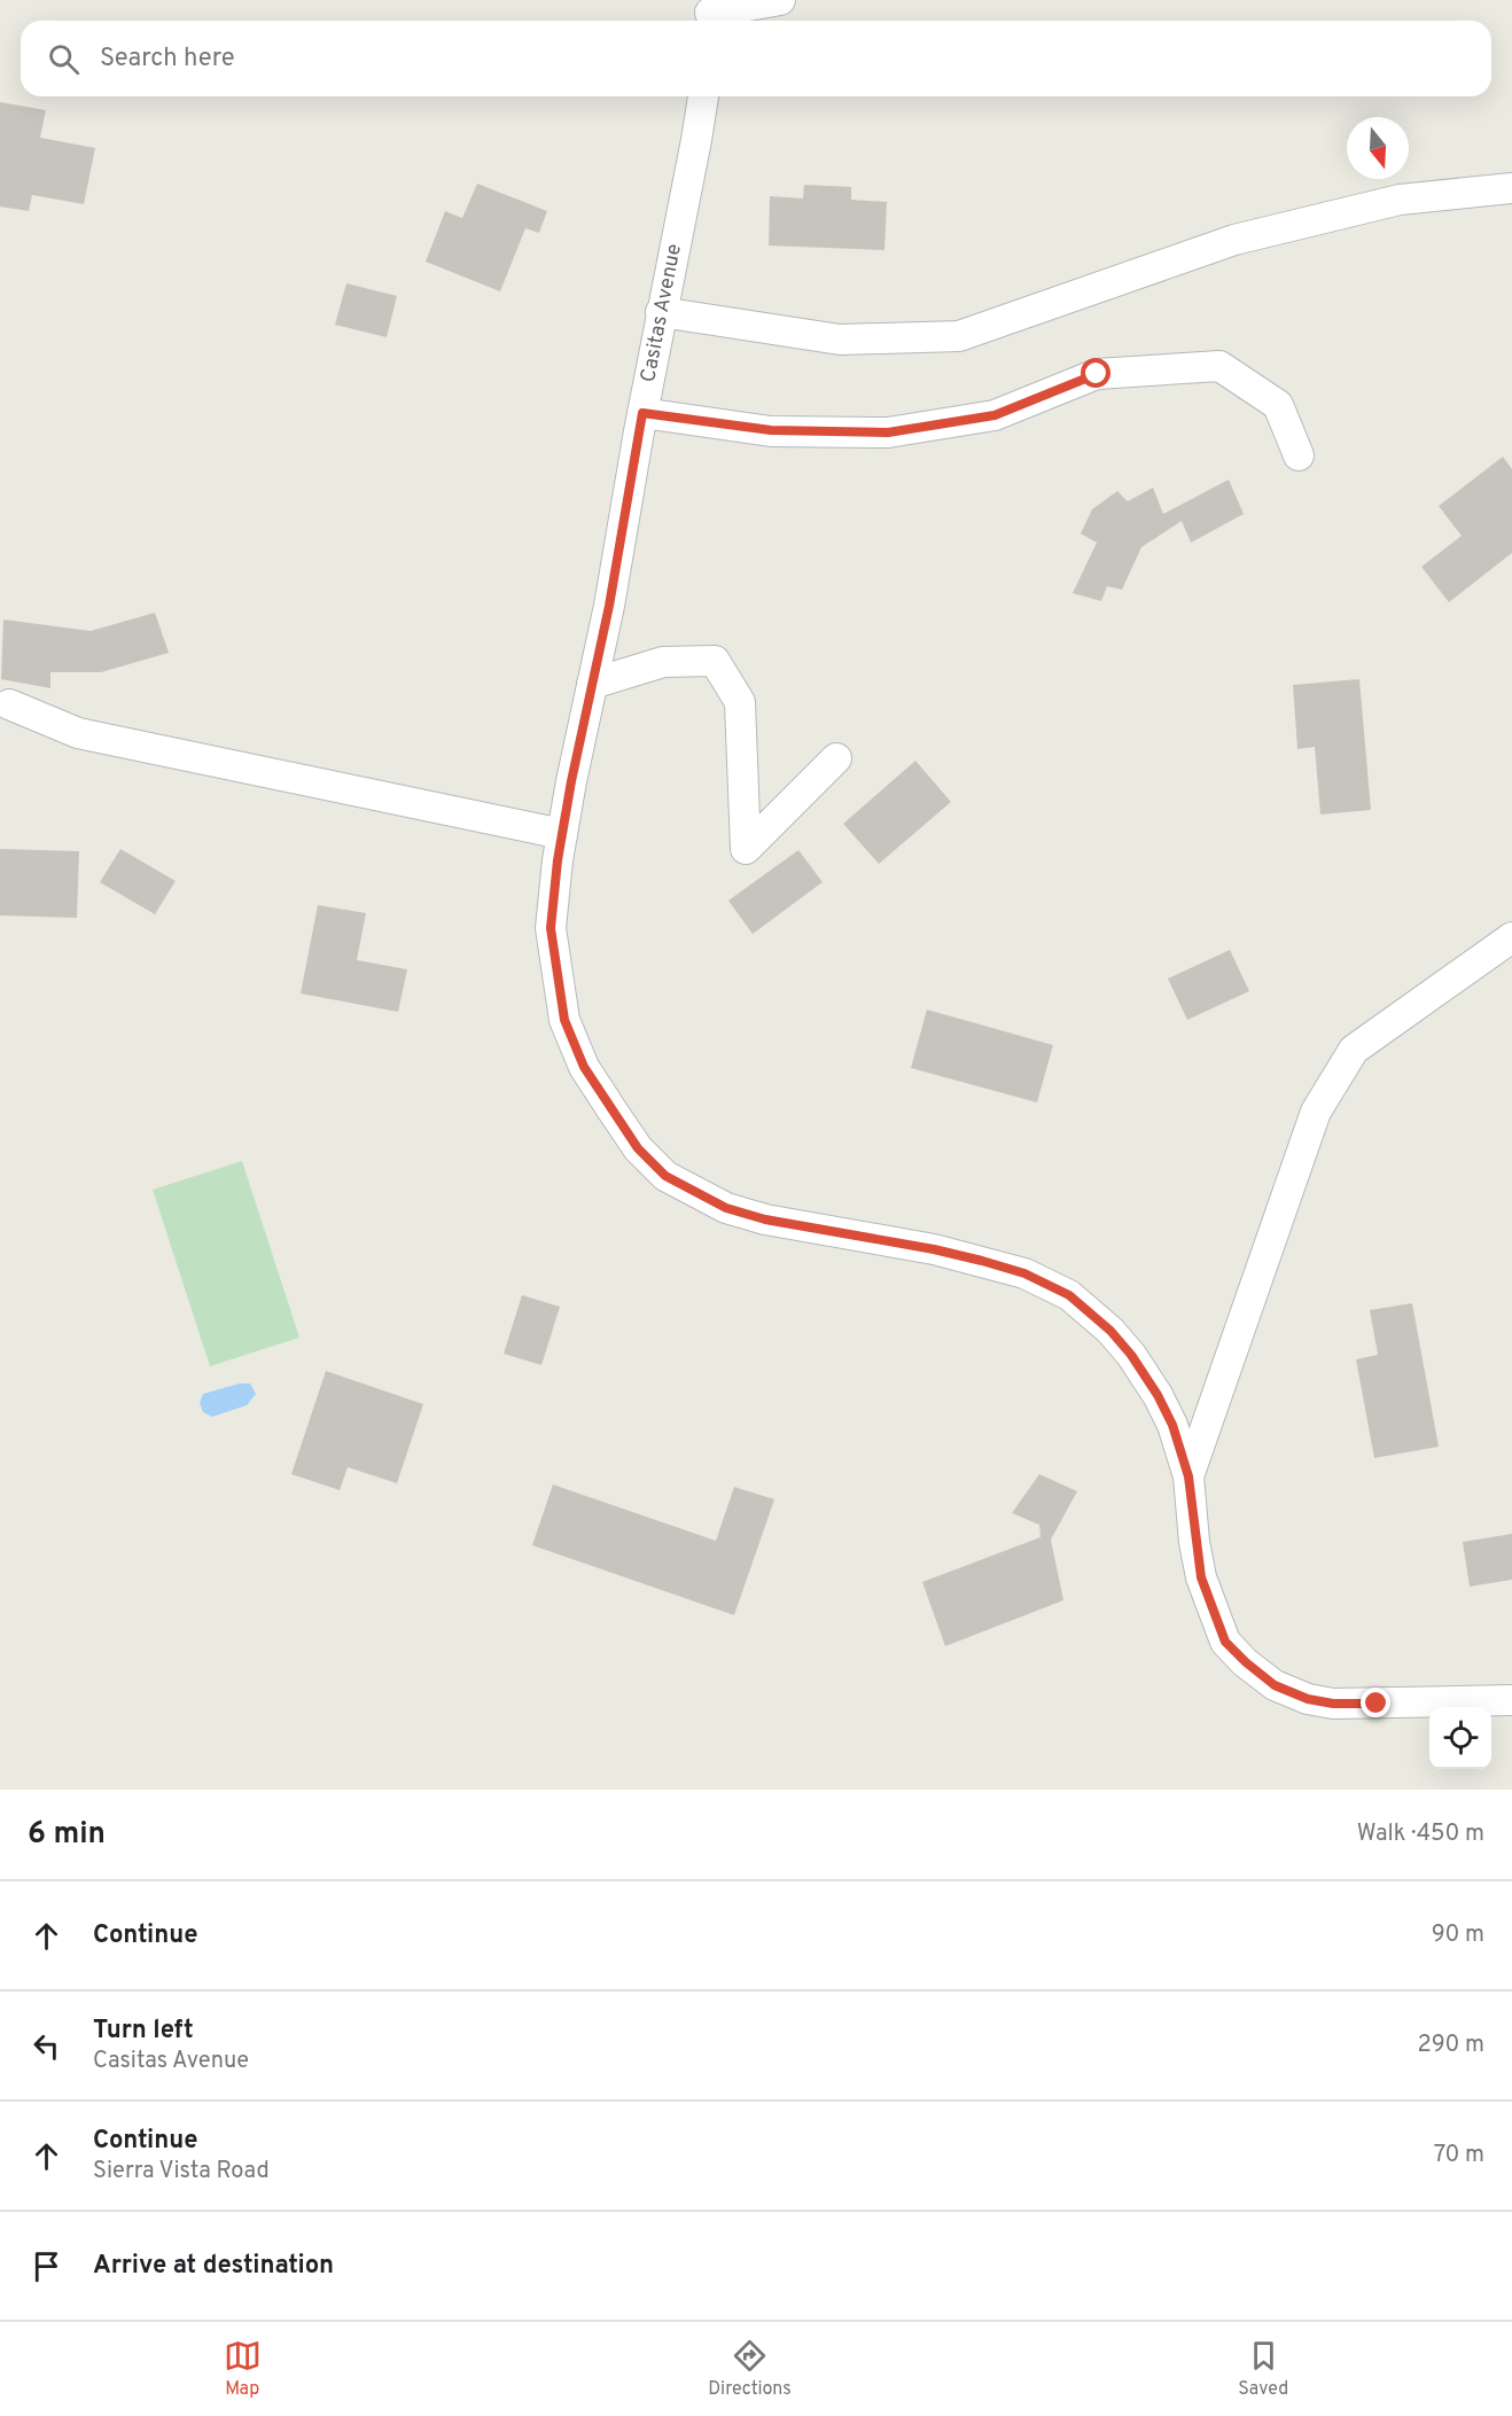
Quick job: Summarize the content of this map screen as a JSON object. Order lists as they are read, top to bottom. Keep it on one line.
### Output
{"streets":{"street":["Casitas Avenue"]},"north":"bottom","page":{"search":"Search here","heading":["6 min","Walk · 450 m"],"list":[["Continue","90 m"],["Turn left","Casitas Avenue","290 m"],["Continue","Sierra Vista Road","70 m"],"Arrive at destination"],"nav":["Map","Directions","Saved"]}}
